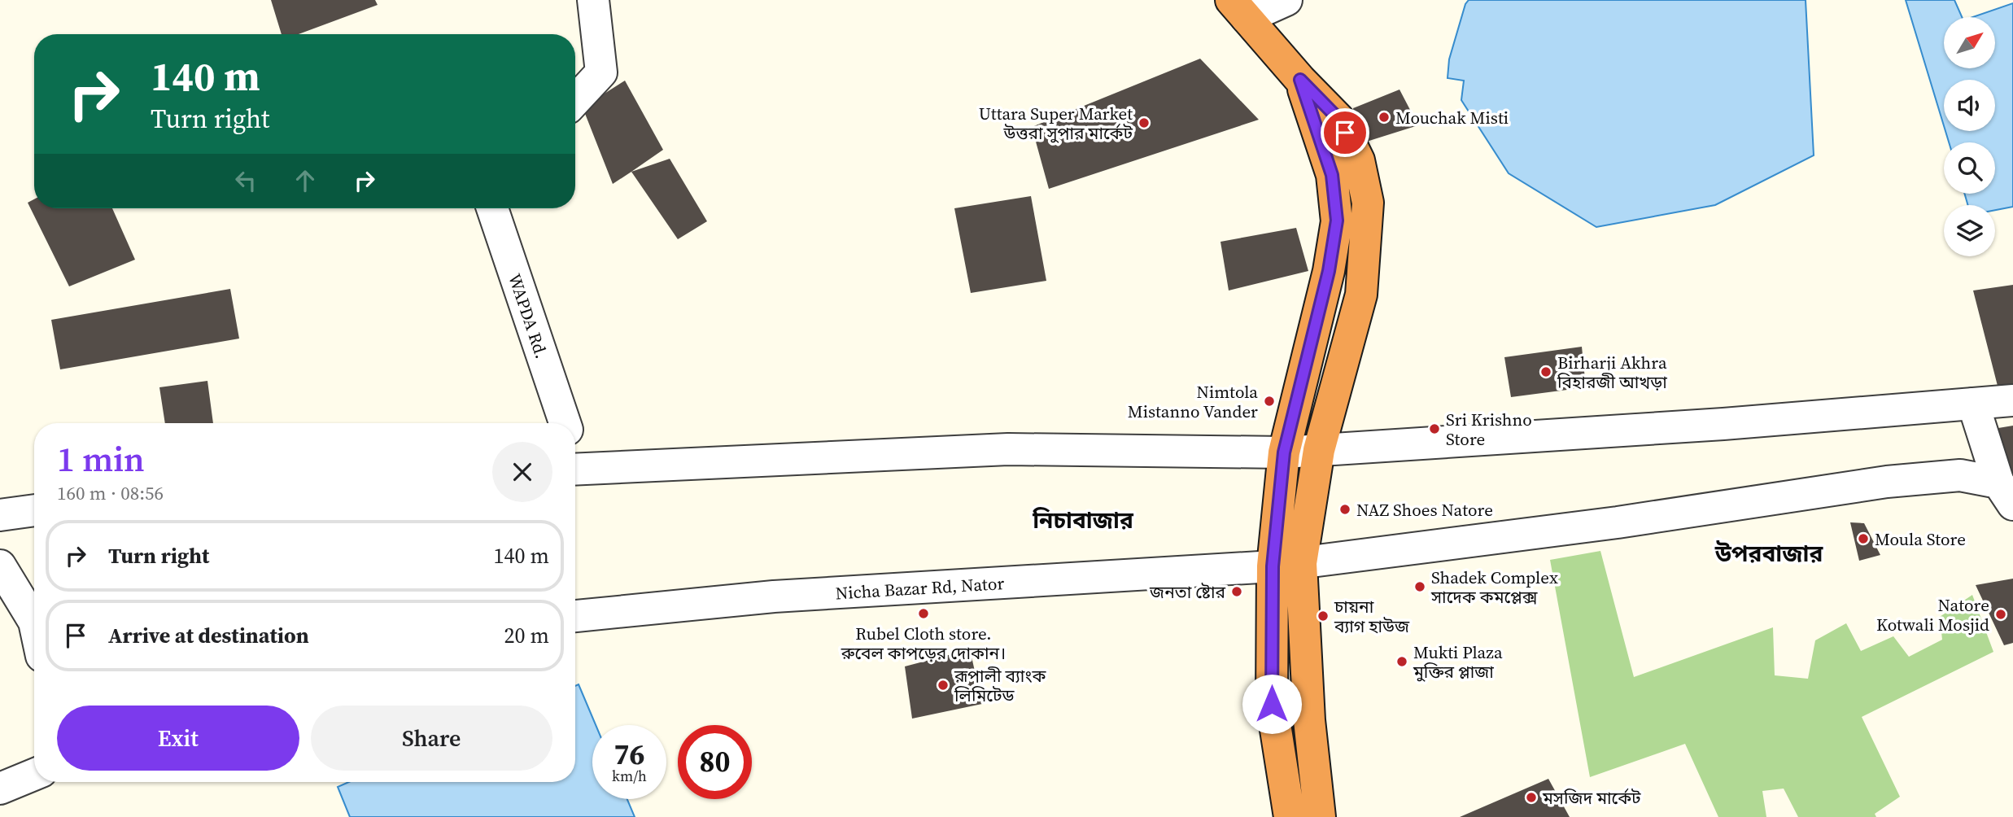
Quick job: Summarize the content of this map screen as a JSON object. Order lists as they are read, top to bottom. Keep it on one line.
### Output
{"streets":{"street":["WAPDA Rd.","Nicha Bazar Rd, Nator"]},"districts":["নিচাবাজার","উপরবাজার"],"places":["Mouchak Misti","Uttara Super Market উত্তরা সুপার মার্কেট","Birharji Akhra বিহারজী আখড়া","Nimtola Mistanno Vander","Sri Krishno Store","NAZ Shoes Natore","Moula Store","Shadek Complex সাদেক কমপ্লেক্স","জনতা ষ্টোর","Rubel Cloth store. রুবেল কাপড়ের দোকান।","Natore Kotwali Mosjid","চায়না ব্যাগ হাউজ","Mukti Plaza মুক্তির প্লাজা","রূপালী ব্যাংক লিমিটেড","মসজিদ মার্কেট"],"north":"top right","page":{"turn":["140 m","Turn right"],"heading":["1 min","160 m · 08:56"],"list":[{"name":"Turn right","value":"140 m"},{"name":"Arrive at destination","value":"20 m"}],"buttons":["Exit","Share"],"speed":"76 km/h","limit":"80"}}
